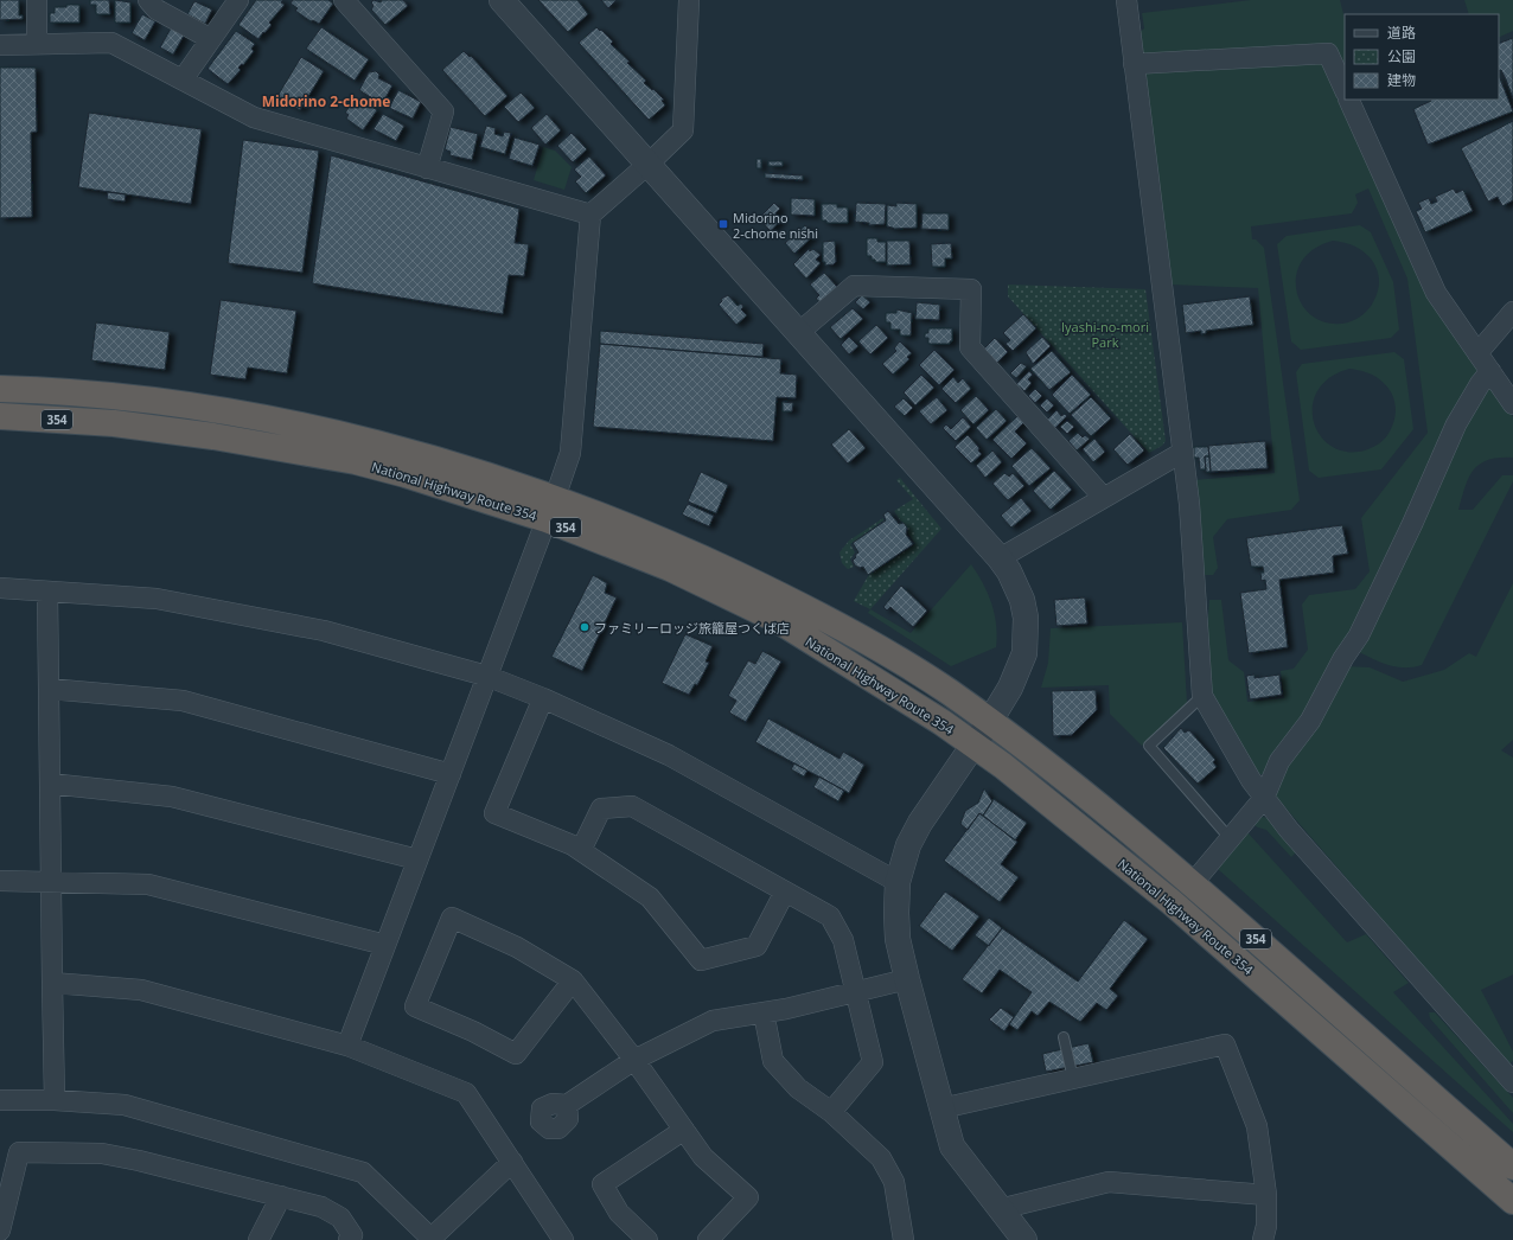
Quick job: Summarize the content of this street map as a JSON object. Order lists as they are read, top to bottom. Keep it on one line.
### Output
{"streets":{"highway":["354","National Highway Route 354"]},"districts":["Midorino 2-chome"],"parks":["Iyashi-no-mori Park"],"places":{"transit":["Midorino 2-chome nishi"],"other":["ファミリーロッジ旅籠屋つくば店"]},"legend":["道路","公園","建物"]}
